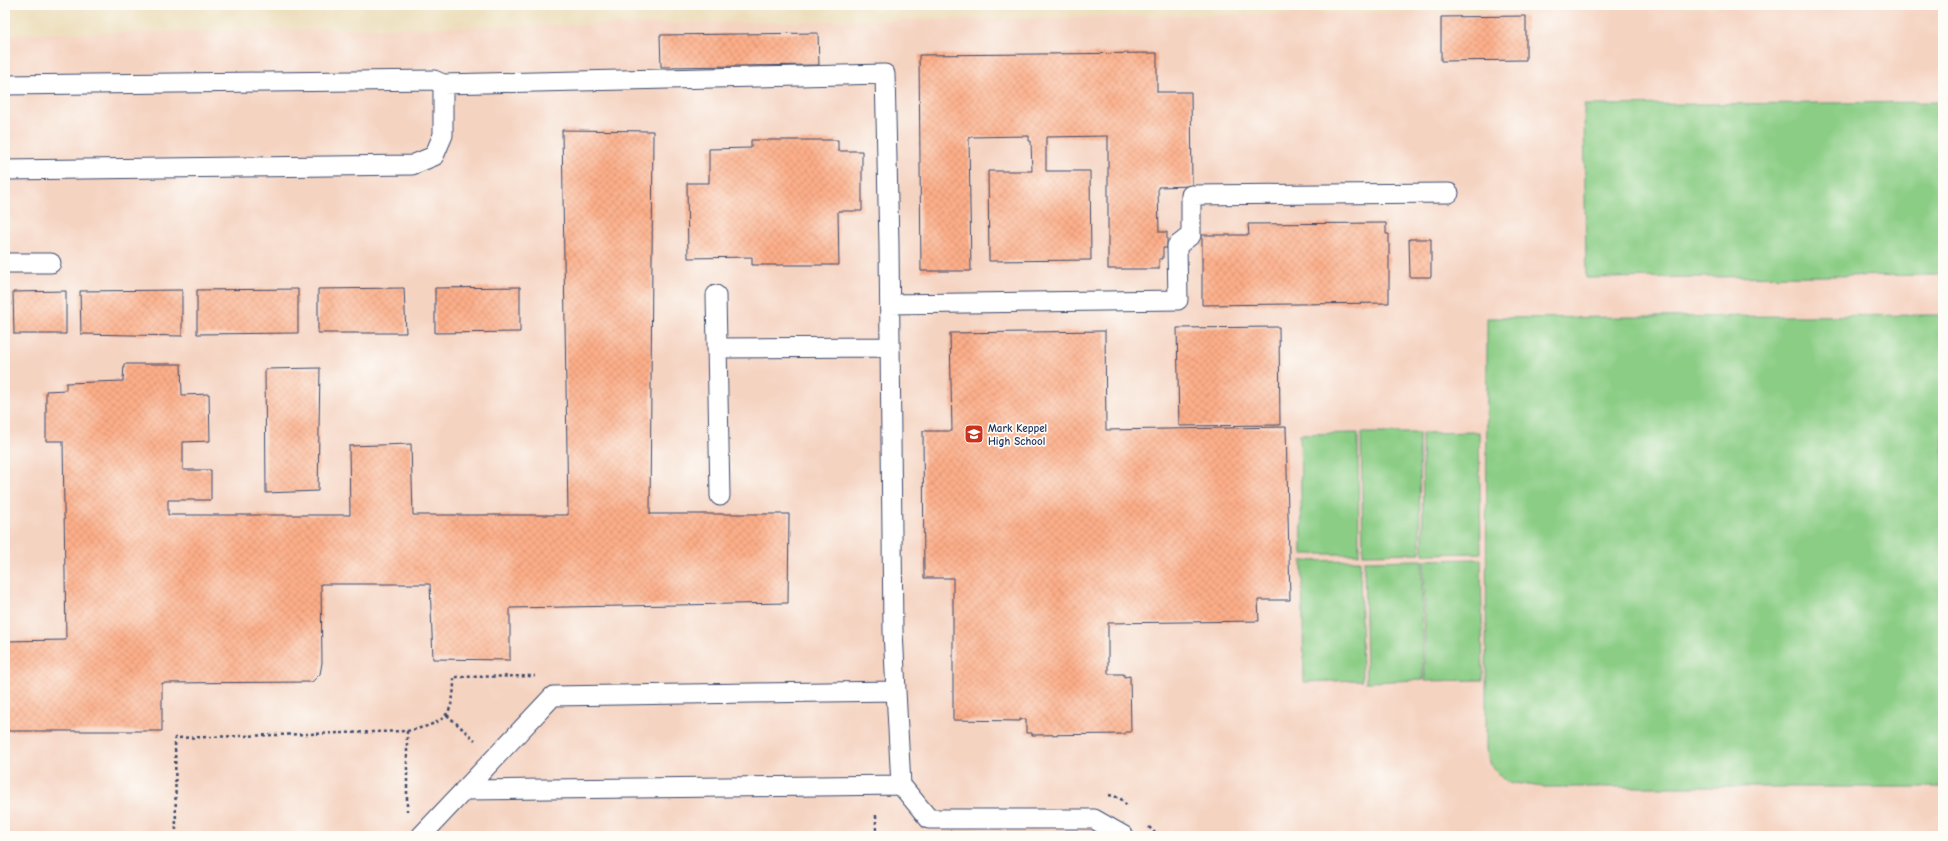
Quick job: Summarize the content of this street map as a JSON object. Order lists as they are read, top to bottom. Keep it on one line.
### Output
{"places":{"school or university":["Mark Keppel High School"]}}
